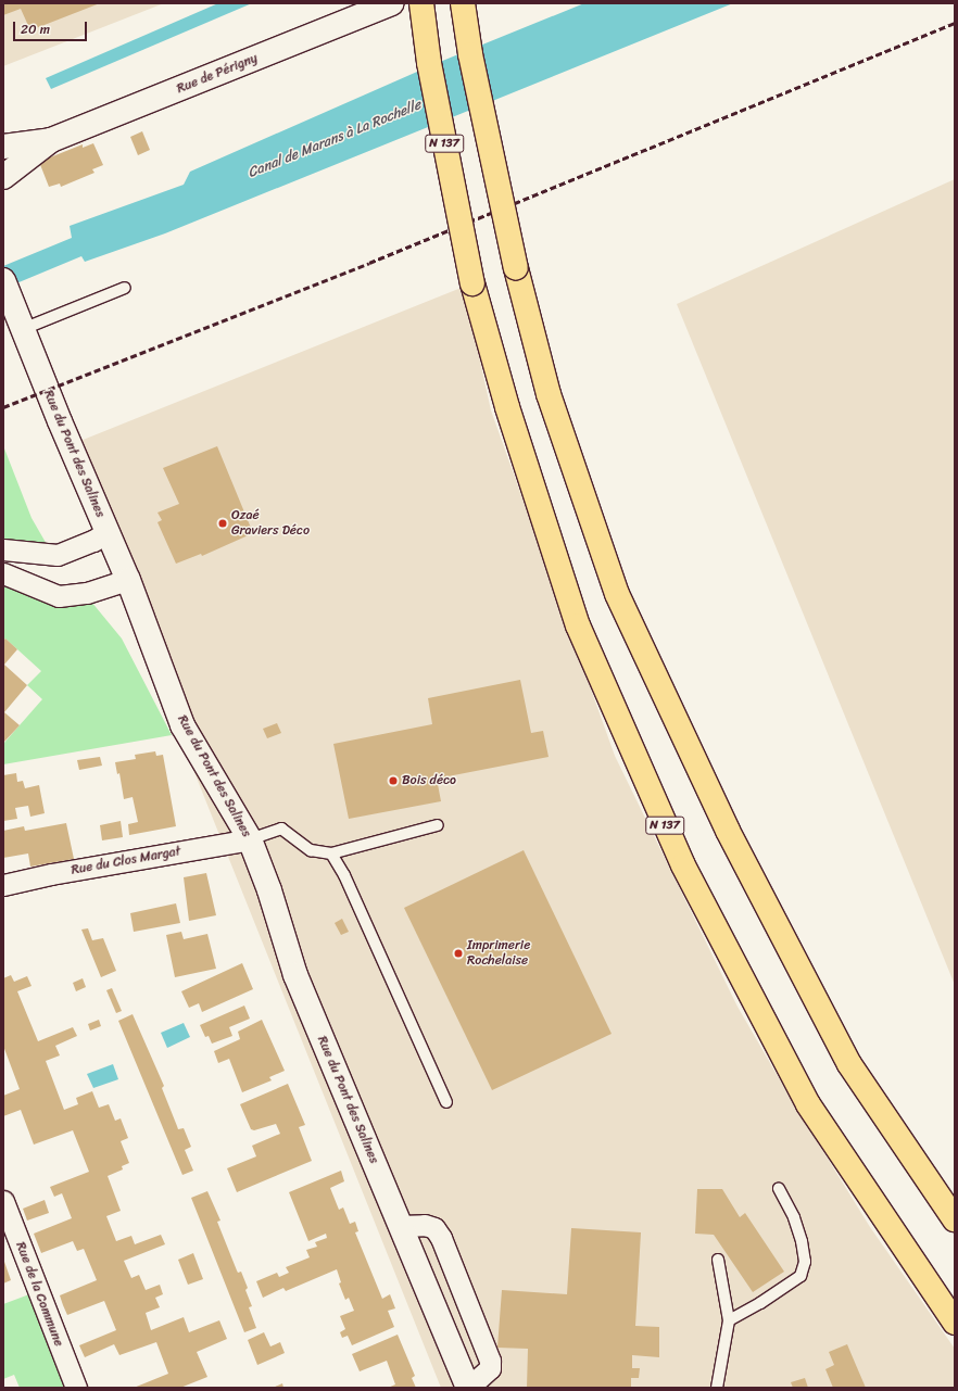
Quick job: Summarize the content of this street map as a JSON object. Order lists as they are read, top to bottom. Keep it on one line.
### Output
{"streets":{"highway":["N 137"],"street":["Rue de Périgny","Rue du Pont des Salines","Rue du Clos Margat","Rue de la Commune"]},"crossings":[["Rue du Pont des Salines","Rue du Clos Margat"]],"water":["Canal de Marans à La Rochelle"],"places":["Ozaé Graviers Déco","Bois déco","Imprimerie Rochelaise"],"scale_bar":"20 m"}
